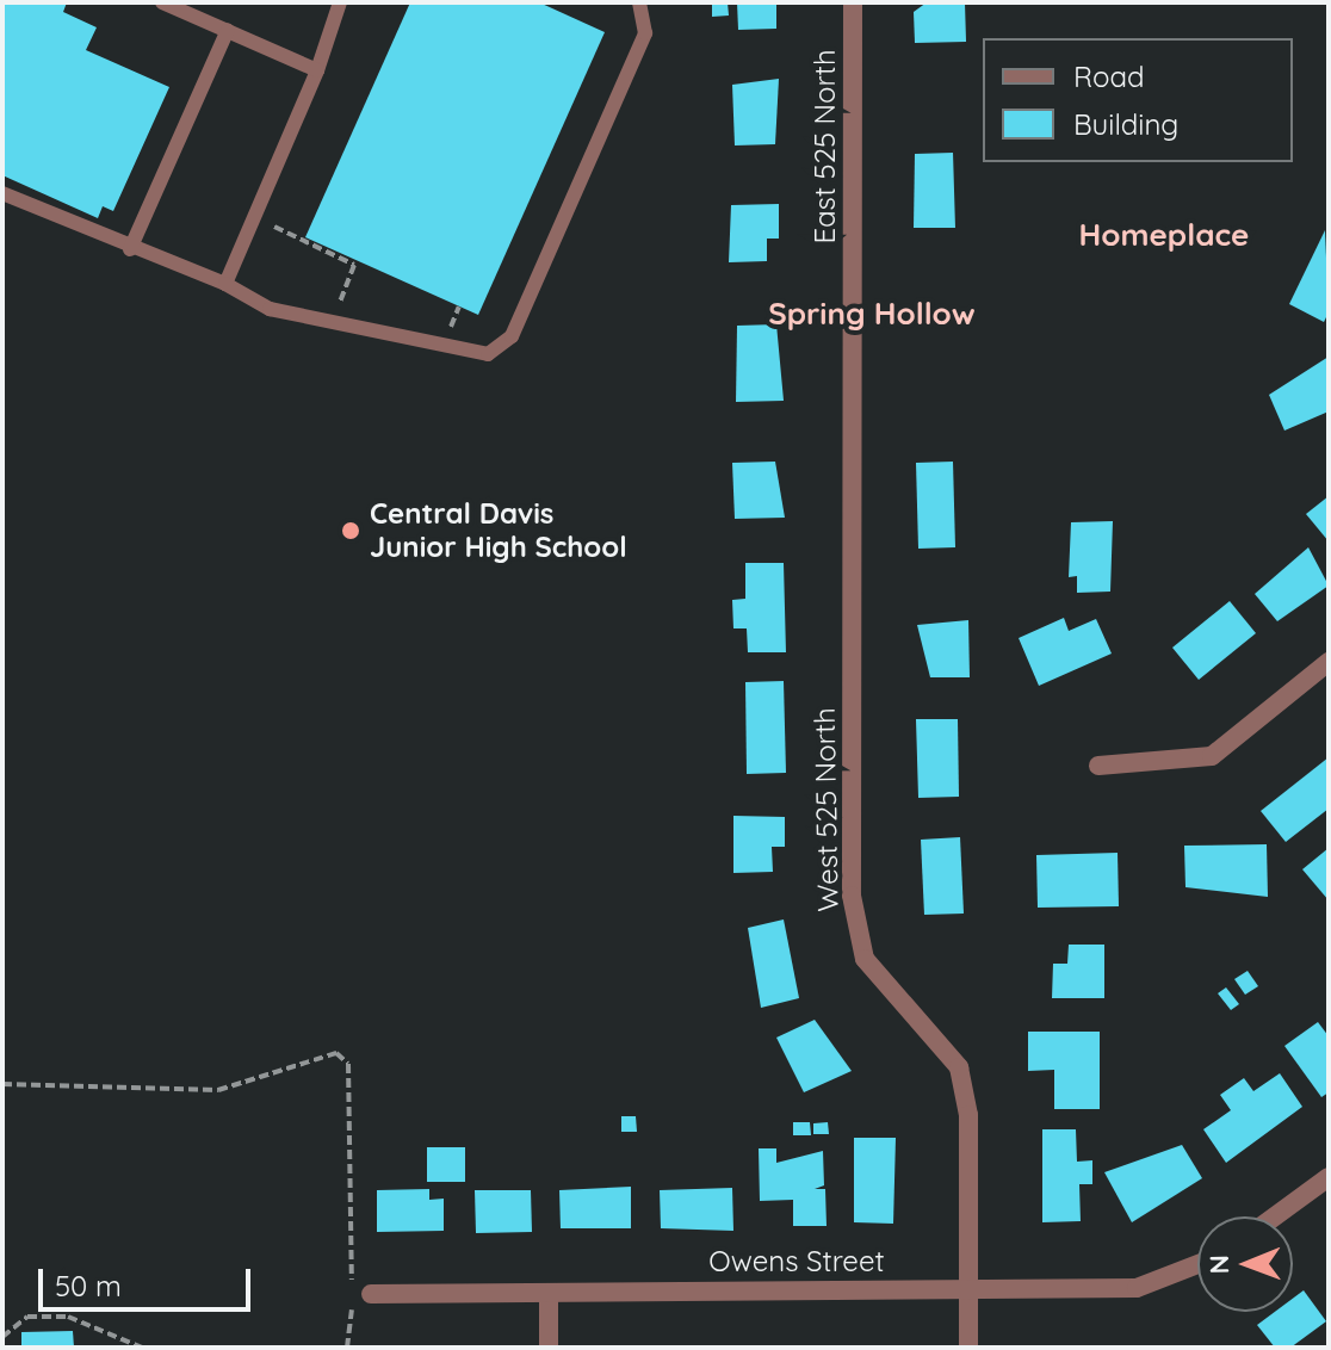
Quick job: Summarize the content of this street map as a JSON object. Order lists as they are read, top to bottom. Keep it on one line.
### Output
{"streets":{"street":["East 525 North","West 525 North","Owens Street"]},"crossings":[["East 525 North","West 525 North"],["West 525 North","Owens Street"]],"districts":["Homeplace","Spring Hollow"],"places":["Central Davis Junior High School"],"legend":["Road","Building"],"scale_bar":"50 m","north":"left"}
